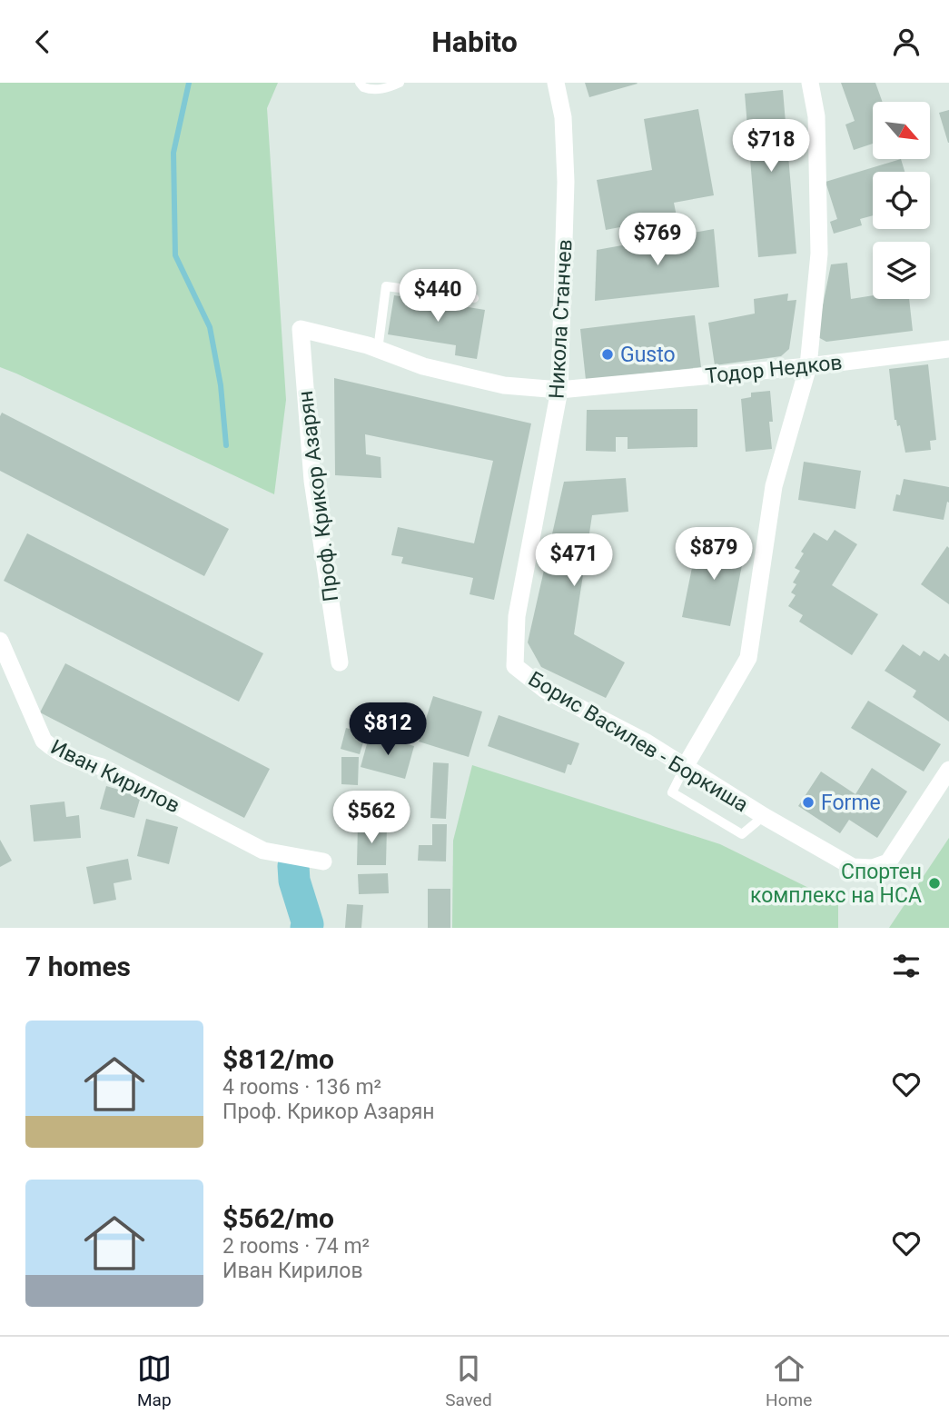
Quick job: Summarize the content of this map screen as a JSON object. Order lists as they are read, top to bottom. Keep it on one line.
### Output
{"streets":{"street":["Никола Станчев","Тодор Недков","Проф. Крикор Азарян","Борис Василев - Боркиша","Иван Кирилов"]},"crossings":[["Никола Станчев","Тодор Недков"],["Никола Станчев","Борис Василев - Боркиша"],["Тодор Недков","Проф. Крикор Азарян"]],"places":["Gusto","Forme","Спортен комплекс на НСА"],"north":"bottom right","page":{"header":"Habito","price":["$718","$769","$440","$879","$471","$812","$562"],"heading":"7 homes","list":[{"name":"$812/mo","note":"4 rooms · 136 m² · Проф. Крикор Азарян"},{"name":"$562/mo","note":"2 rooms · 74 m² · Иван Кирилов"}],"tabs":["Map","Saved","Home"]}}
